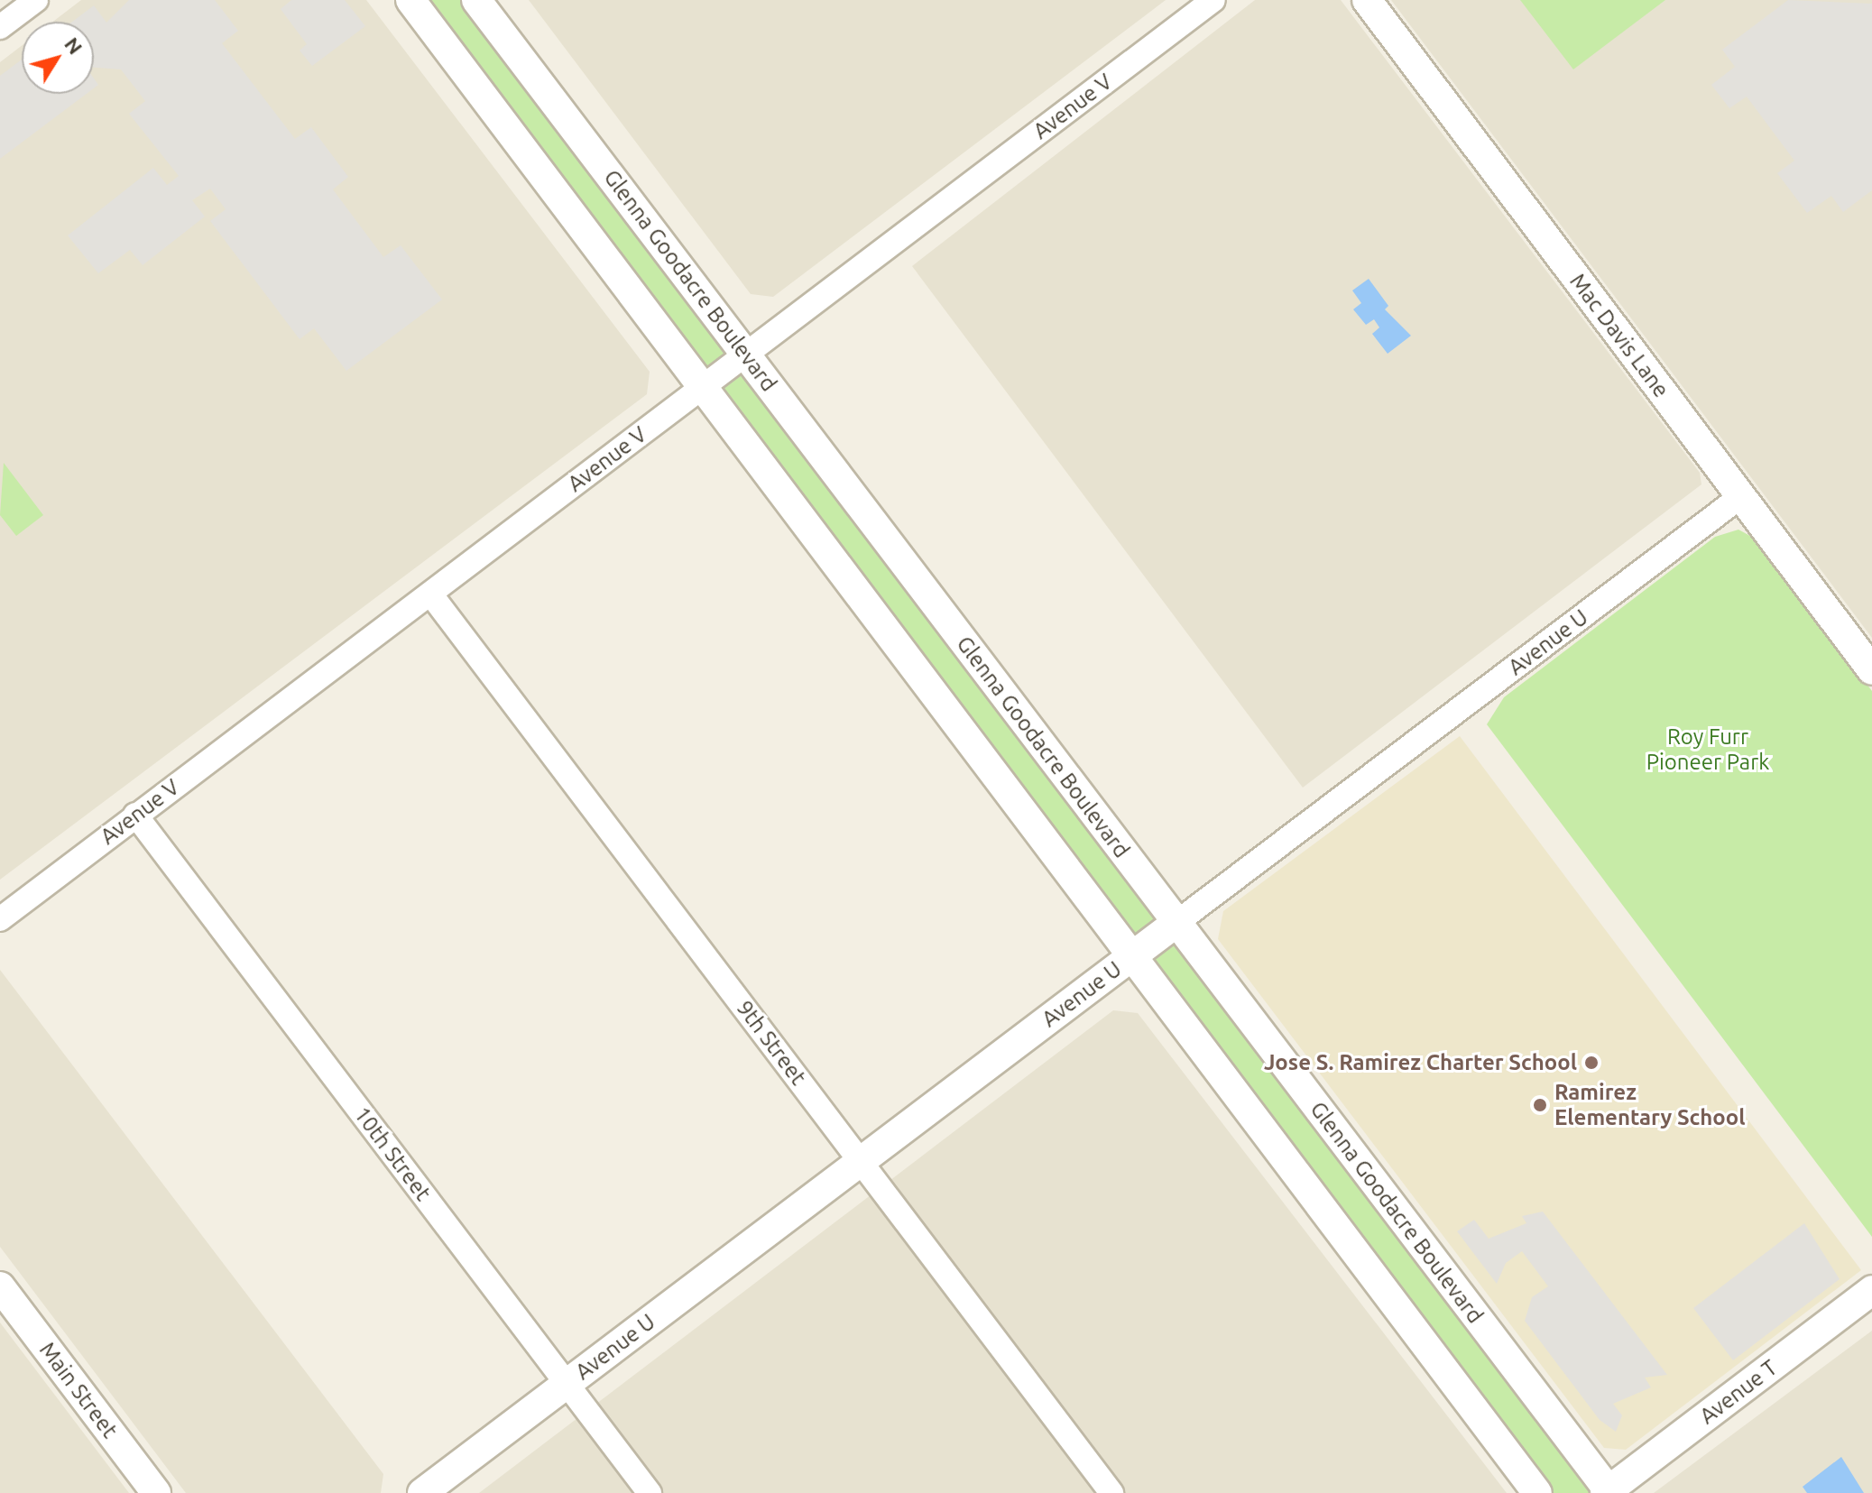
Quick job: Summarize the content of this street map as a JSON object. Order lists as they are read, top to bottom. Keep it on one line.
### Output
{"streets":{"street":["Avenue V","Glenna Goodacre Boulevard","Mac Davis Lane","Avenue U","9th Street","10th Street","Main Street","Avenue T"]},"crossings":[["Avenue V","Glenna Goodacre Boulevard"],["Avenue V","9th Street"],["Avenue V","10th Street"],["Glenna Goodacre Boulevard","Avenue U"],["Glenna Goodacre Boulevard","Avenue T"],["Mac Davis Lane","Avenue U"],["Avenue U","9th Street"],["Avenue U","10th Street"]],"parks":["Roy Furr Pioneer Park"],"places":["Jose S. Ramirez Charter School","Ramirez Elementary School"],"north":"top right"}
